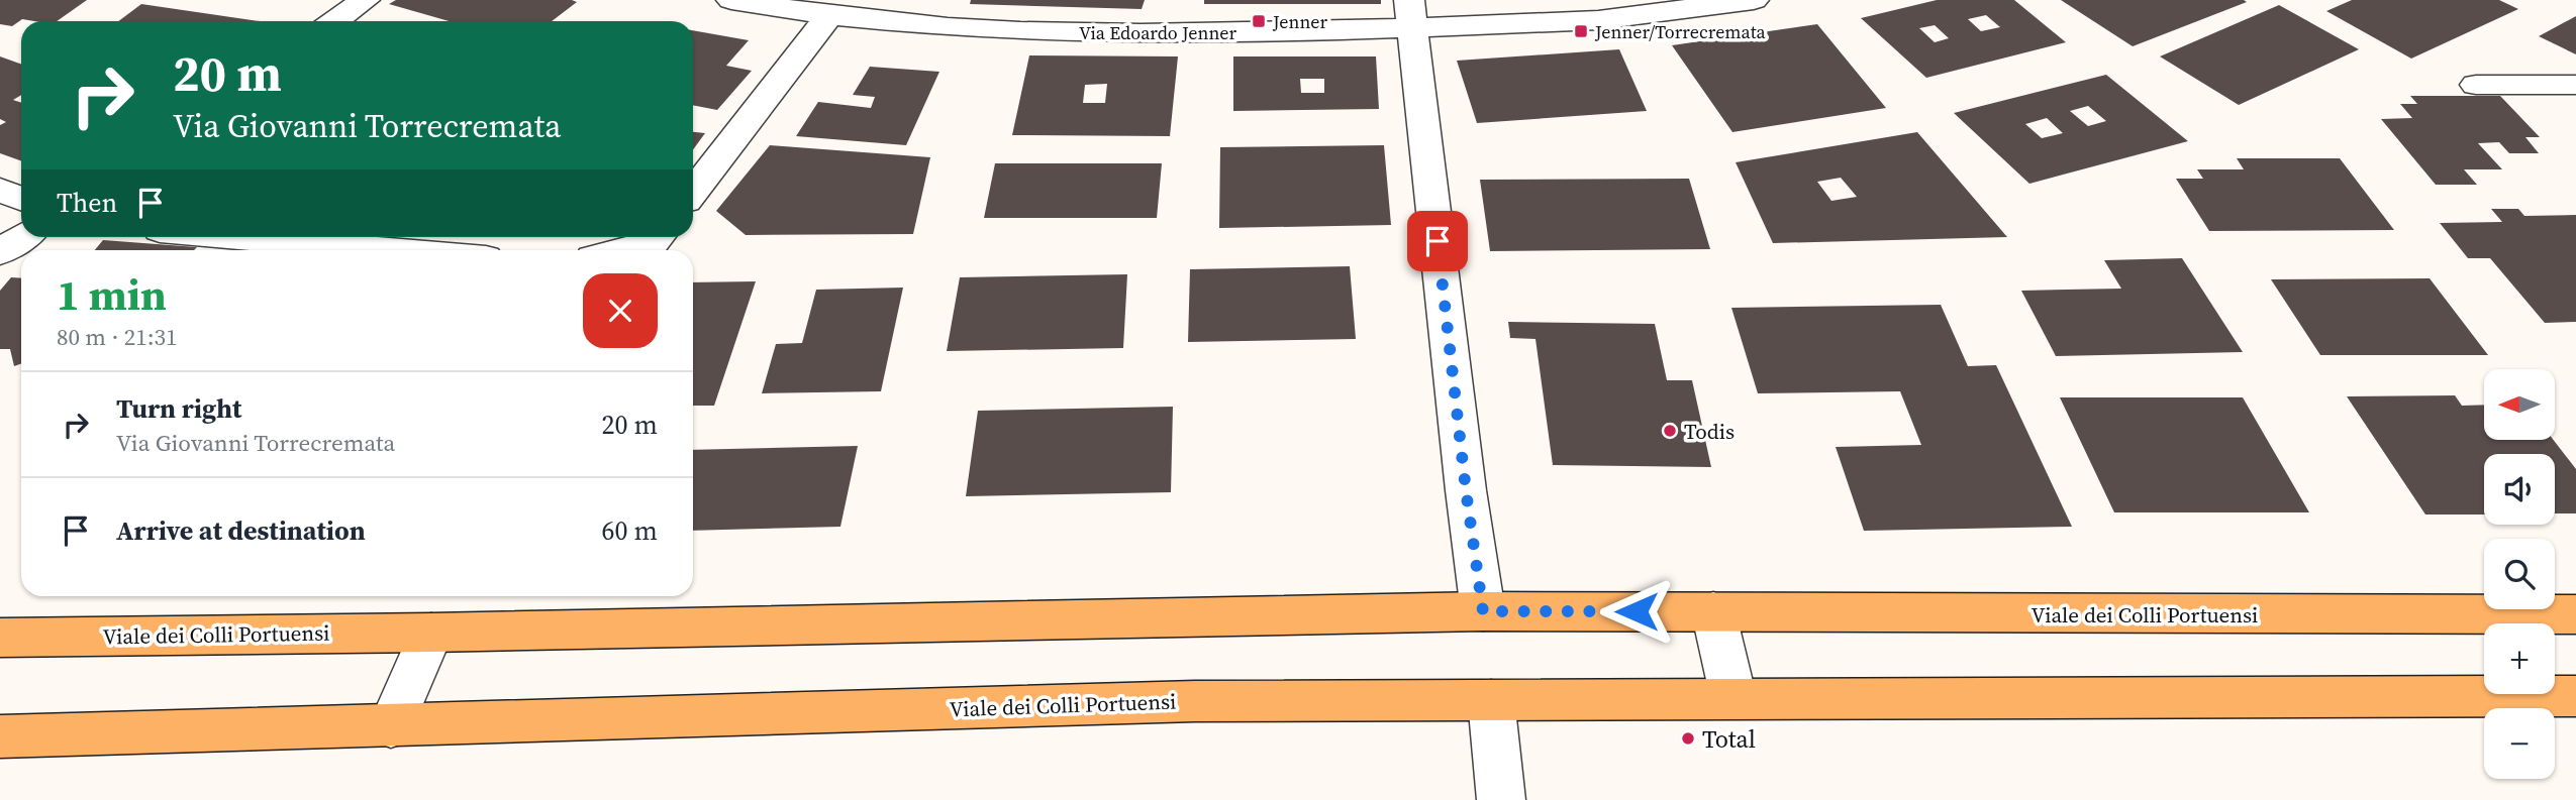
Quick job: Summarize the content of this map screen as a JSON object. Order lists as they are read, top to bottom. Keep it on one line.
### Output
{"streets":{"main road":["Viale dei Colli Portuensi"],"street":["Via Edoardo Jenner"]},"places":{"transit":["Jenner","Jenner/Torrecremata"],"other":["Todis","Total"]},"north":"left","page":{"turn":["20 m","Via Giovanni Torrecremata"],"then":"Then","heading":["1 min","80 m · 21:31"],"map_buttons":["+","−"],"list":[{"name":"Turn right","note":"Via Giovanni Torrecremata","value":"20 m"},{"name":"Arrive at destination","value":"60 m"}]}}
